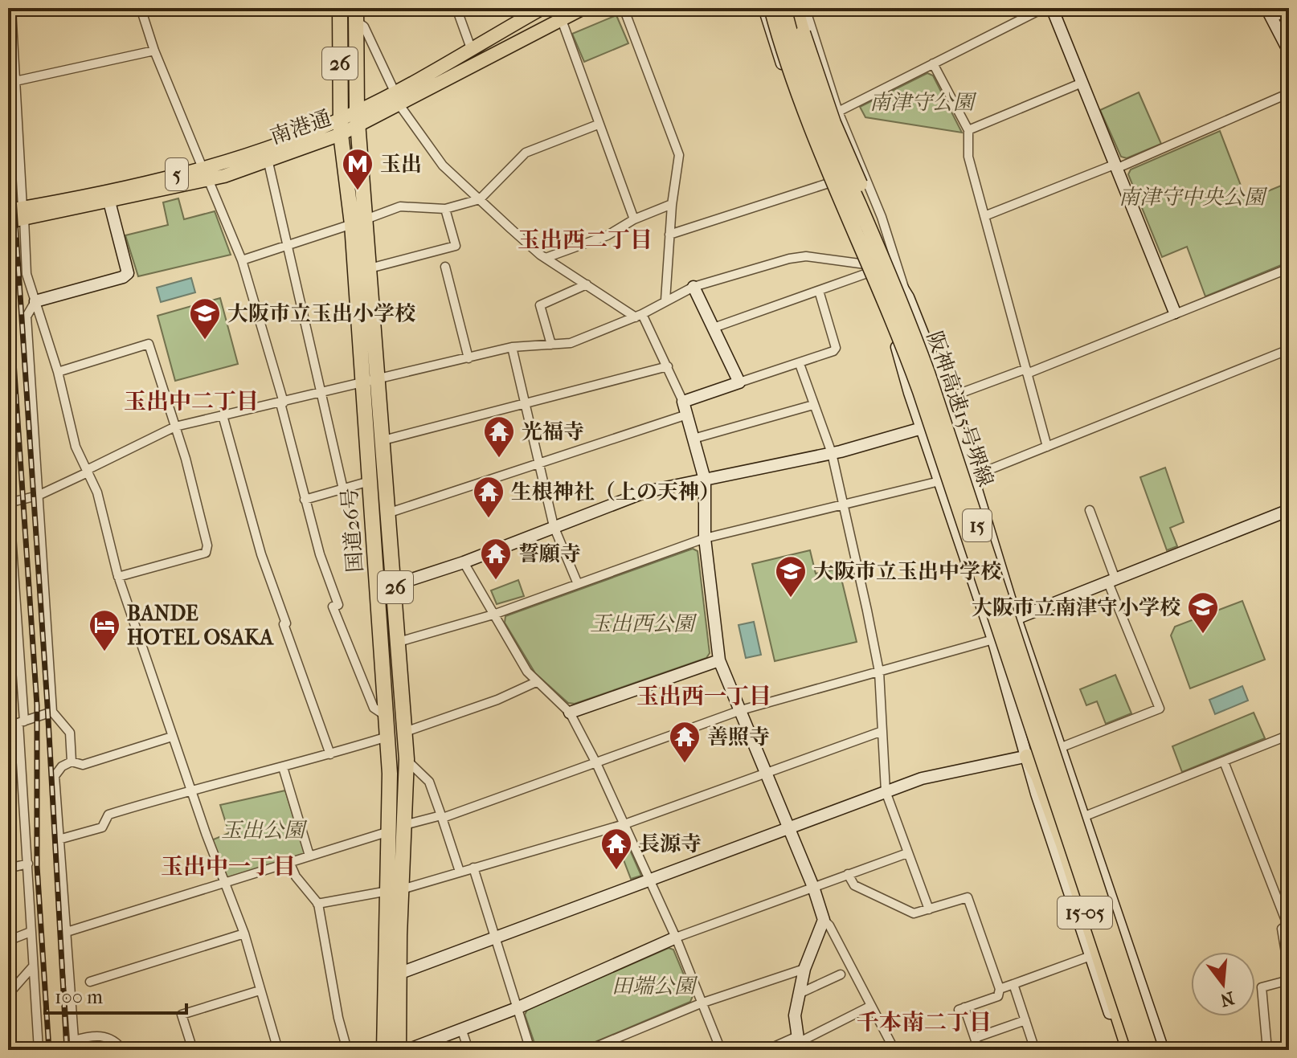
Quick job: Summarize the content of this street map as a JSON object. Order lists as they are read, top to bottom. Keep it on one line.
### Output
{"streets":{"highway":["26","阪神高速15号堺線","15","国道26号","15-05"],"main road":["南港通","5"]},"crossings":[["南港通","国道26号"],["阪神高速15号堺線","15"]],"districts":["玉出西二丁目","玉出中二丁目","玉出西一丁目","玉出中一丁目","千本南二丁目"],"parks":["南津守公園","南津守中央公園","玉出西公園","玉出公園","田端公園"],"places":{"metro station":["玉出"],"school or university":["大阪市立玉出小学校","大阪市立玉出中学校","大阪市立南津守小学校"],"temple":["光福寺","生根神社（上の天神）","誓願寺","善照寺","長源寺"],"hotel":["BANDE HOTEL OSAKA"]},"scale_bar":"100 m","north":"bottom"}
